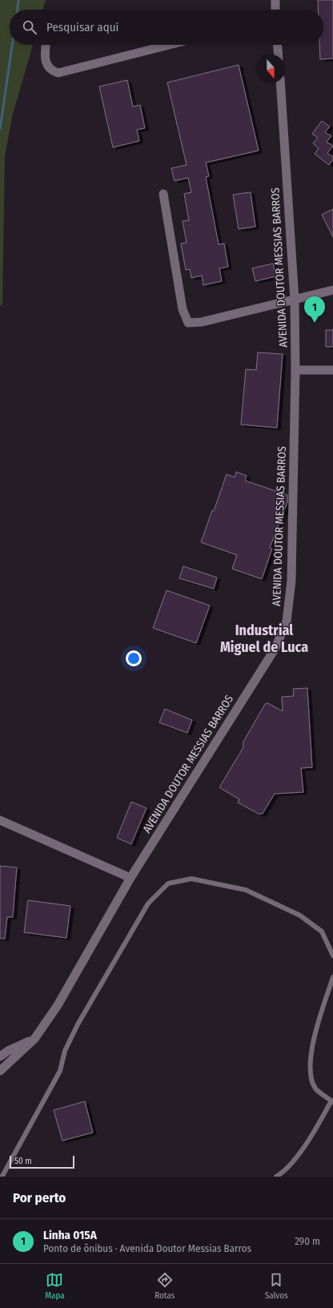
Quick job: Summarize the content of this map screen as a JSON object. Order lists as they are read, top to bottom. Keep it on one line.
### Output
{"streets":{"street":["AVENIDA DOUTOR MESSIAS BARROS"]},"districts":["Industrial Miguel de Luca"],"scale_bar":"50 m","north":"bottom","page":{"search":"Pesquisar aqui","pins":"1","scale":"50 m","heading":"Por perto","list":[{"mark":"1","name":"Linha 015A","note":"Ponto de ônibus · Avenida Doutor Messias Barros","value":"290 m"}],"nav":["Mapa","Rotas","Salvos"]}}
